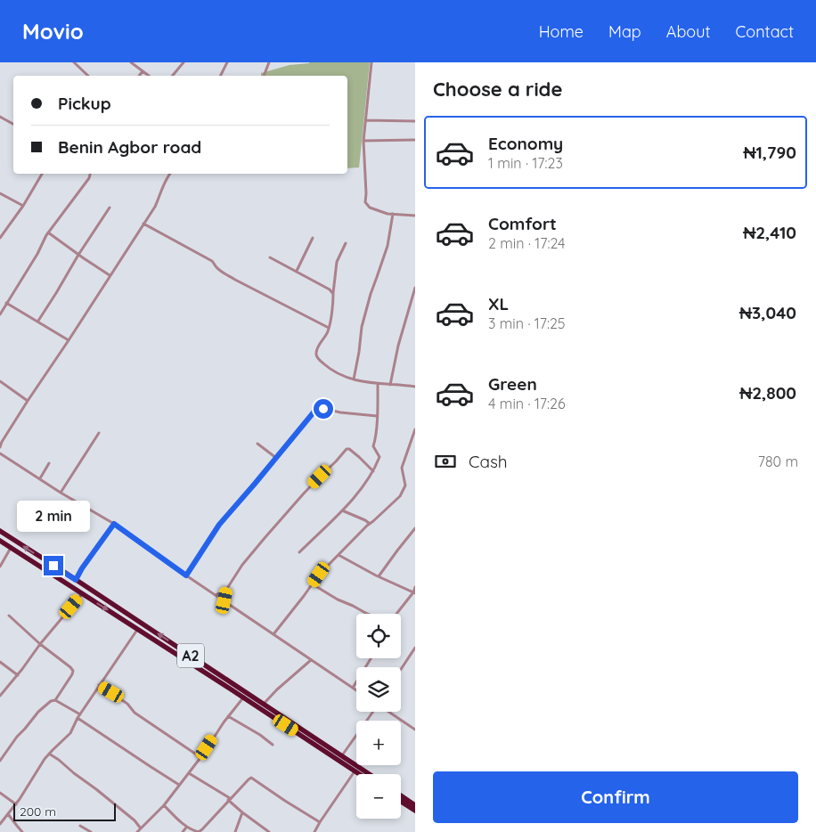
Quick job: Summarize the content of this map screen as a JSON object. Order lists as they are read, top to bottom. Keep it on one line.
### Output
{"streets":{"highway":["A2"]},"scale_bar":"200 m","page":{"header":"Movio","nav":["Home","Map","About","Contact"],"heading":"Choose a ride","banner":["Pickup","Benin Agbor road"],"list":[{"name":"Economy","note":"1 min · 17:23","value":"₦1,790"},{"name":"Comfort","note":"2 min · 17:24","value":"₦2,410"},{"name":"XL","note":"3 min · 17:25","value":"₦3,040"},{"name":"Green","note":"4 min · 17:26","value":"₦2,800"}],"pay":["Cash","780 m"],"bubble":"2 min","map_buttons":["+","−"],"buttons":"Confirm","scale":"200 m"}}
